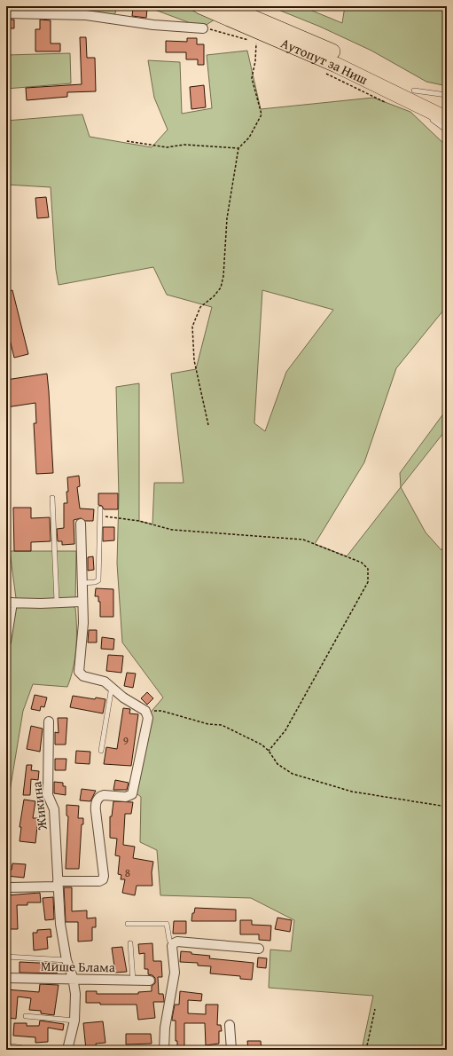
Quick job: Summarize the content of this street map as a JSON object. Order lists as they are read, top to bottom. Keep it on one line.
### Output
{"streets":{"highway":["Аутопут за Ниш"],"street":["Жикина","Мише Блама"]},"crossings":[["Жикина","Мише Блама"]],"house_numbers":["9","8"]}
